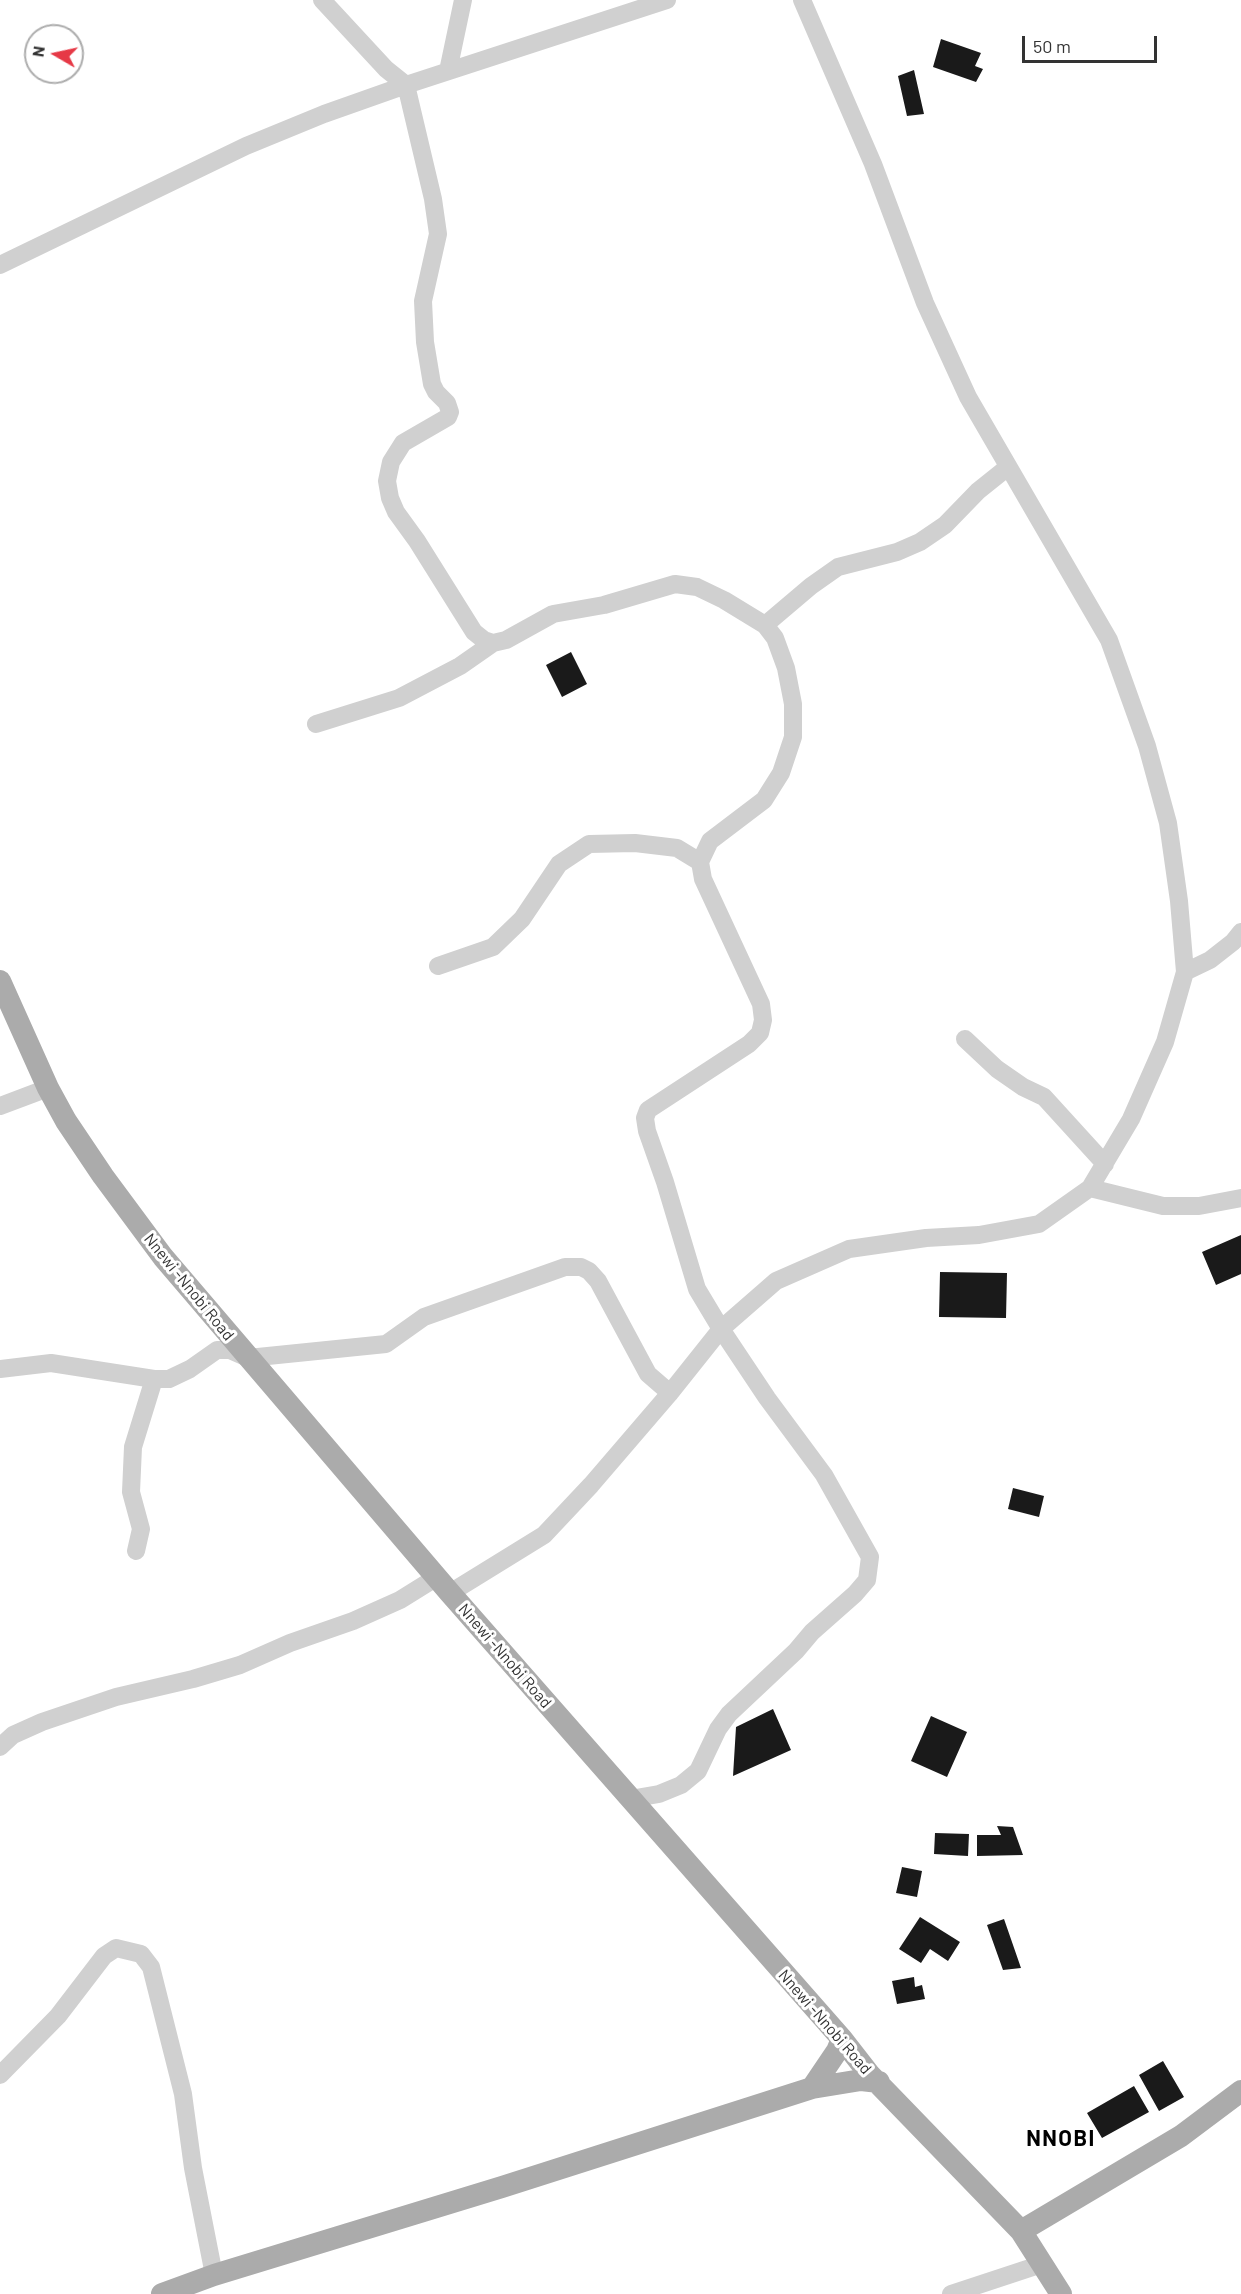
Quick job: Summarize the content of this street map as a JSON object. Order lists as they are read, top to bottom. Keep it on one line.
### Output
{"streets":{"main road":["Nnewi -Nnobi Road"]},"districts":["NNOBI"],"scale_bar":"50 m","north":"left"}
